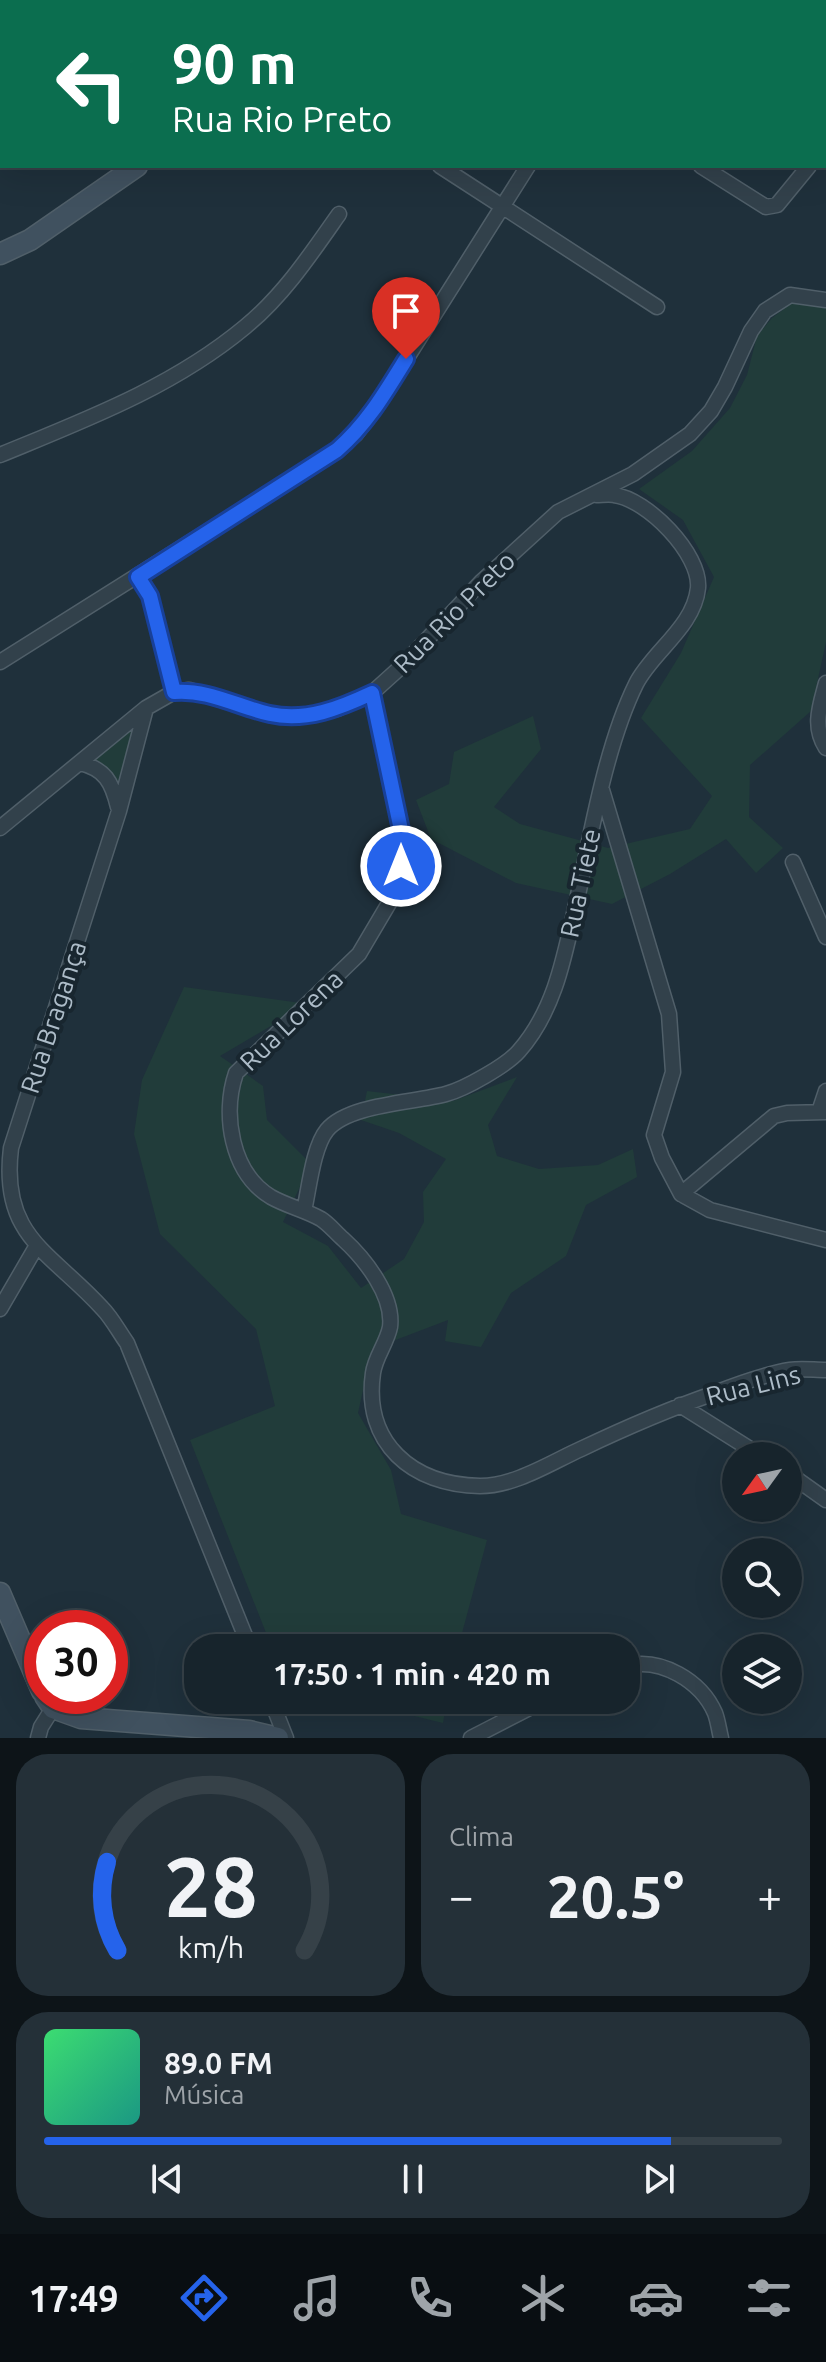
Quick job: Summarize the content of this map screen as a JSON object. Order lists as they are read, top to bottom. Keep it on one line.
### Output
{"streets":{"street":["Rua Rio Preto","Rua Tiete","Rua Bragança","Rua Lorena","Rua Lins"]},"crossings":[["Rua Rio Preto","Rua Tiete"],["Rua Rio Preto","Rua Lorena"],["Rua Tiete","Rua Lorena"],["Rua Lorena","Rua Lins"]],"north":"bottom left","page":{"turn":["90 m","Rua Rio Preto"],"limit":"30","trip":"17:50 · 1 min · 420 m","tile":"Clima","heat":["−","20.5°","+"],"song":["89.0 FM","Música"],"tabs":"17:49","gauge":["28","km/h"]}}
